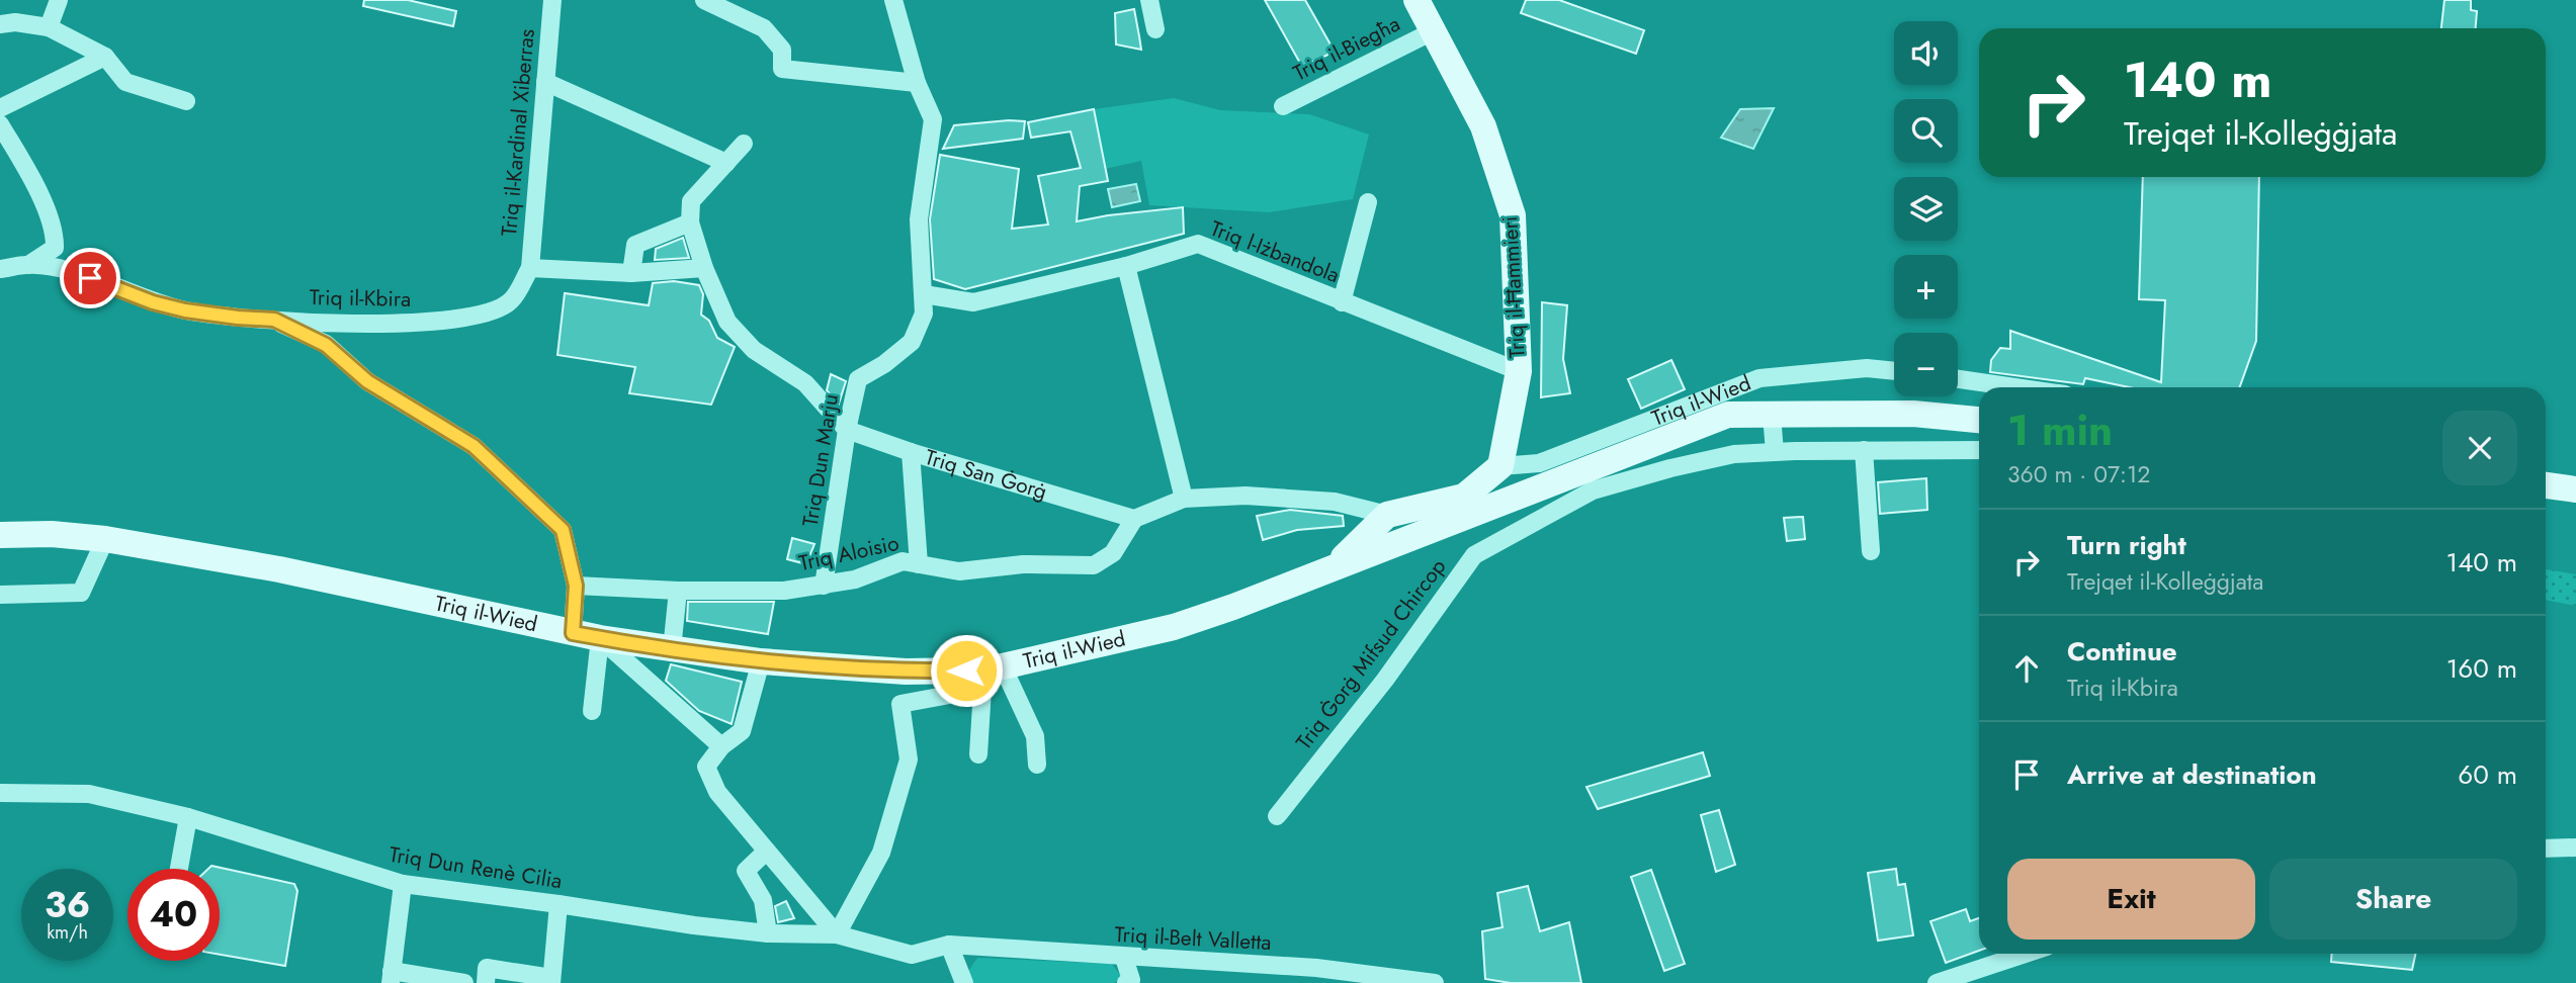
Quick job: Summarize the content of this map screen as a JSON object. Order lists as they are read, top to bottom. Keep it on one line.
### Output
{"streets":{"street":["Triq il-Biegħa","Triq il-Kardinal Xiberras","Triq l-Iżbandola","Triq il-Ħammieri","Triq il-Kbira","Triq il-Wied","Triq Dun Marju","Triq San Ġorġ","Triq Aloisio","Triq Ġorġ Mifsud Chircop","Triq Dun Renè Cilia","Triq il-Belt Valletta"]},"crossings":[["Triq il-Biegħa","Triq il-Ħammieri"],["Triq il-Kardinal Xiberras","Triq il-Kbira"],["Triq l-Iżbandola","Triq il-Ħammieri"],["Triq l-Iżbandola","Triq Dun Marju"],["Triq il-Ħammieri","Triq il-Wied"],["Triq Dun Marju","Triq San Ġorġ"],["Triq Dun Marju","Triq Aloisio"],["Triq San Ġorġ","Triq Aloisio"],["Triq Dun Renè Cilia","Triq il-Belt Valletta"]],"page":{"map_buttons":["+","−"],"turn":["140 m","Trejqet il-Kolleġġjata"],"heading":["1 min","360 m · 07:12"],"list":[{"name":"Turn right","note":"Trejqet il-Kolleġġjata","value":"140 m"},{"name":"Continue","note":"Triq il-Kbira","value":"160 m"},{"name":"Arrive at destination","value":"60 m"}],"buttons":["Exit","Share"],"speed":"36 km/h","limit":"40"}}
